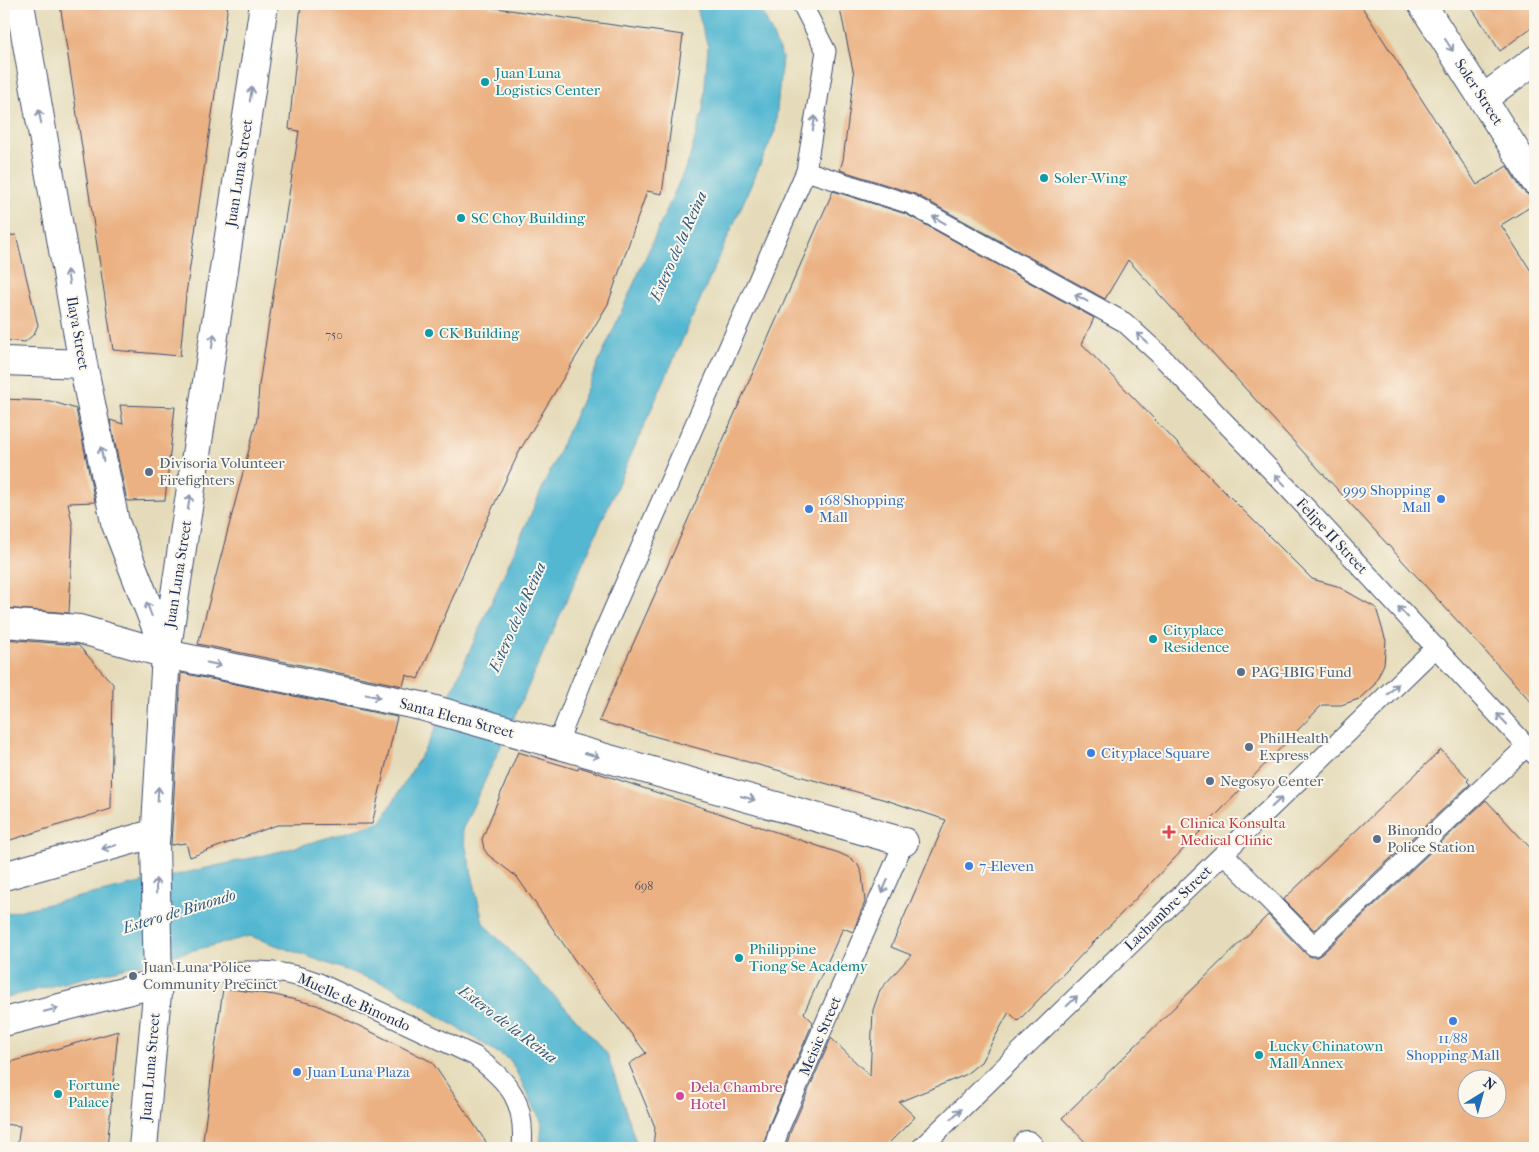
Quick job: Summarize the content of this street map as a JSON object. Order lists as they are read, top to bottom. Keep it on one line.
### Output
{"streets":{"street":["Soler Street","Juan Luna Street","Ilaya Street","Santa Elena Street","Muelle de Binondo"],"lane":["Felipe II Street","Lachambre Street","Meisic Street"]},"crossings":[["Juan Luna Street","Ilaya Street"],["Juan Luna Street","Santa Elena Street"],["Juan Luna Street","Muelle de Binondo"],["Ilaya Street","Santa Elena Street"],["Felipe II Street","Lachambre Street"],["Santa Elena Street","Meisic Street"]],"one_way":["Soler Street","Juan Luna Street","Ilaya Street","Felipe II Street","Santa Elena Street","Lachambre Street","Meisic Street"],"water":["Estero de la Reina","Estero de Binondo"],"places":{"other":["Juan Luna Logistics Center","Soler-Wing","SC Choy Building","CK Building","Divisoria Volunteer Firefighters","999 Shopping Mall","168 Shopping Mall","Cityplace Residence","PAG-IBIG Fund","PhilHealth Express","Cityplace Square","Negosyo Center","Binondo Police Station","7-Eleven","Philippine Tiong Se Academy","Juan Luna Police Community Precinct","11/88 Shopping Mall","Lucky Chinatown Mall Annex","Juan Luna Plaza","Fortune Palace","Dela Chambre Hotel"],"health":["Clinica Konsulta Medical Clinic"]},"house_numbers":["750","698"],"north":"top right"}
